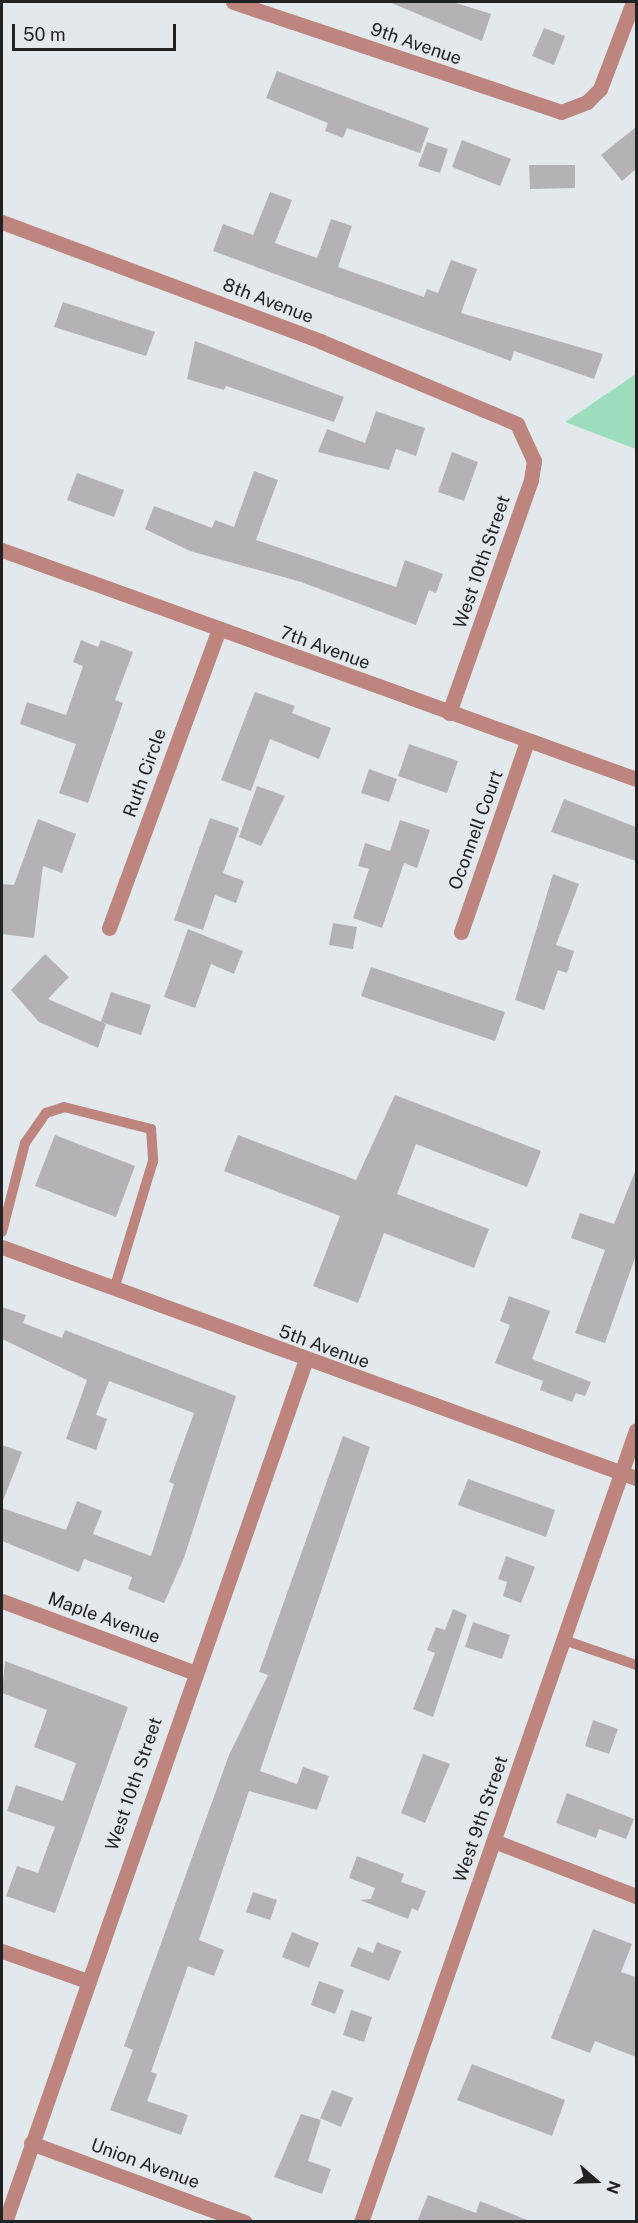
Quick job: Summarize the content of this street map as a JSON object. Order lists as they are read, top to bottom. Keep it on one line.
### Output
{"streets":{"street":["9th Avenue","8th Avenue","West 10th Street","7th Avenue","Ruth Circle","Oconnell Court","5th Avenue","Maple Avenue","West 9th Street","Union Avenue"]},"crossings":[["8th Avenue","West 10th Street"],["West 10th Street","7th Avenue"],["West 10th Street","5th Avenue"],["West 10th Street","Maple Avenue"],["West 10th Street","Union Avenue"],["7th Avenue","Ruth Circle"],["7th Avenue","Oconnell Court"],["5th Avenue","West 9th Street"]],"scale_bar":"50 m","north":"right"}
